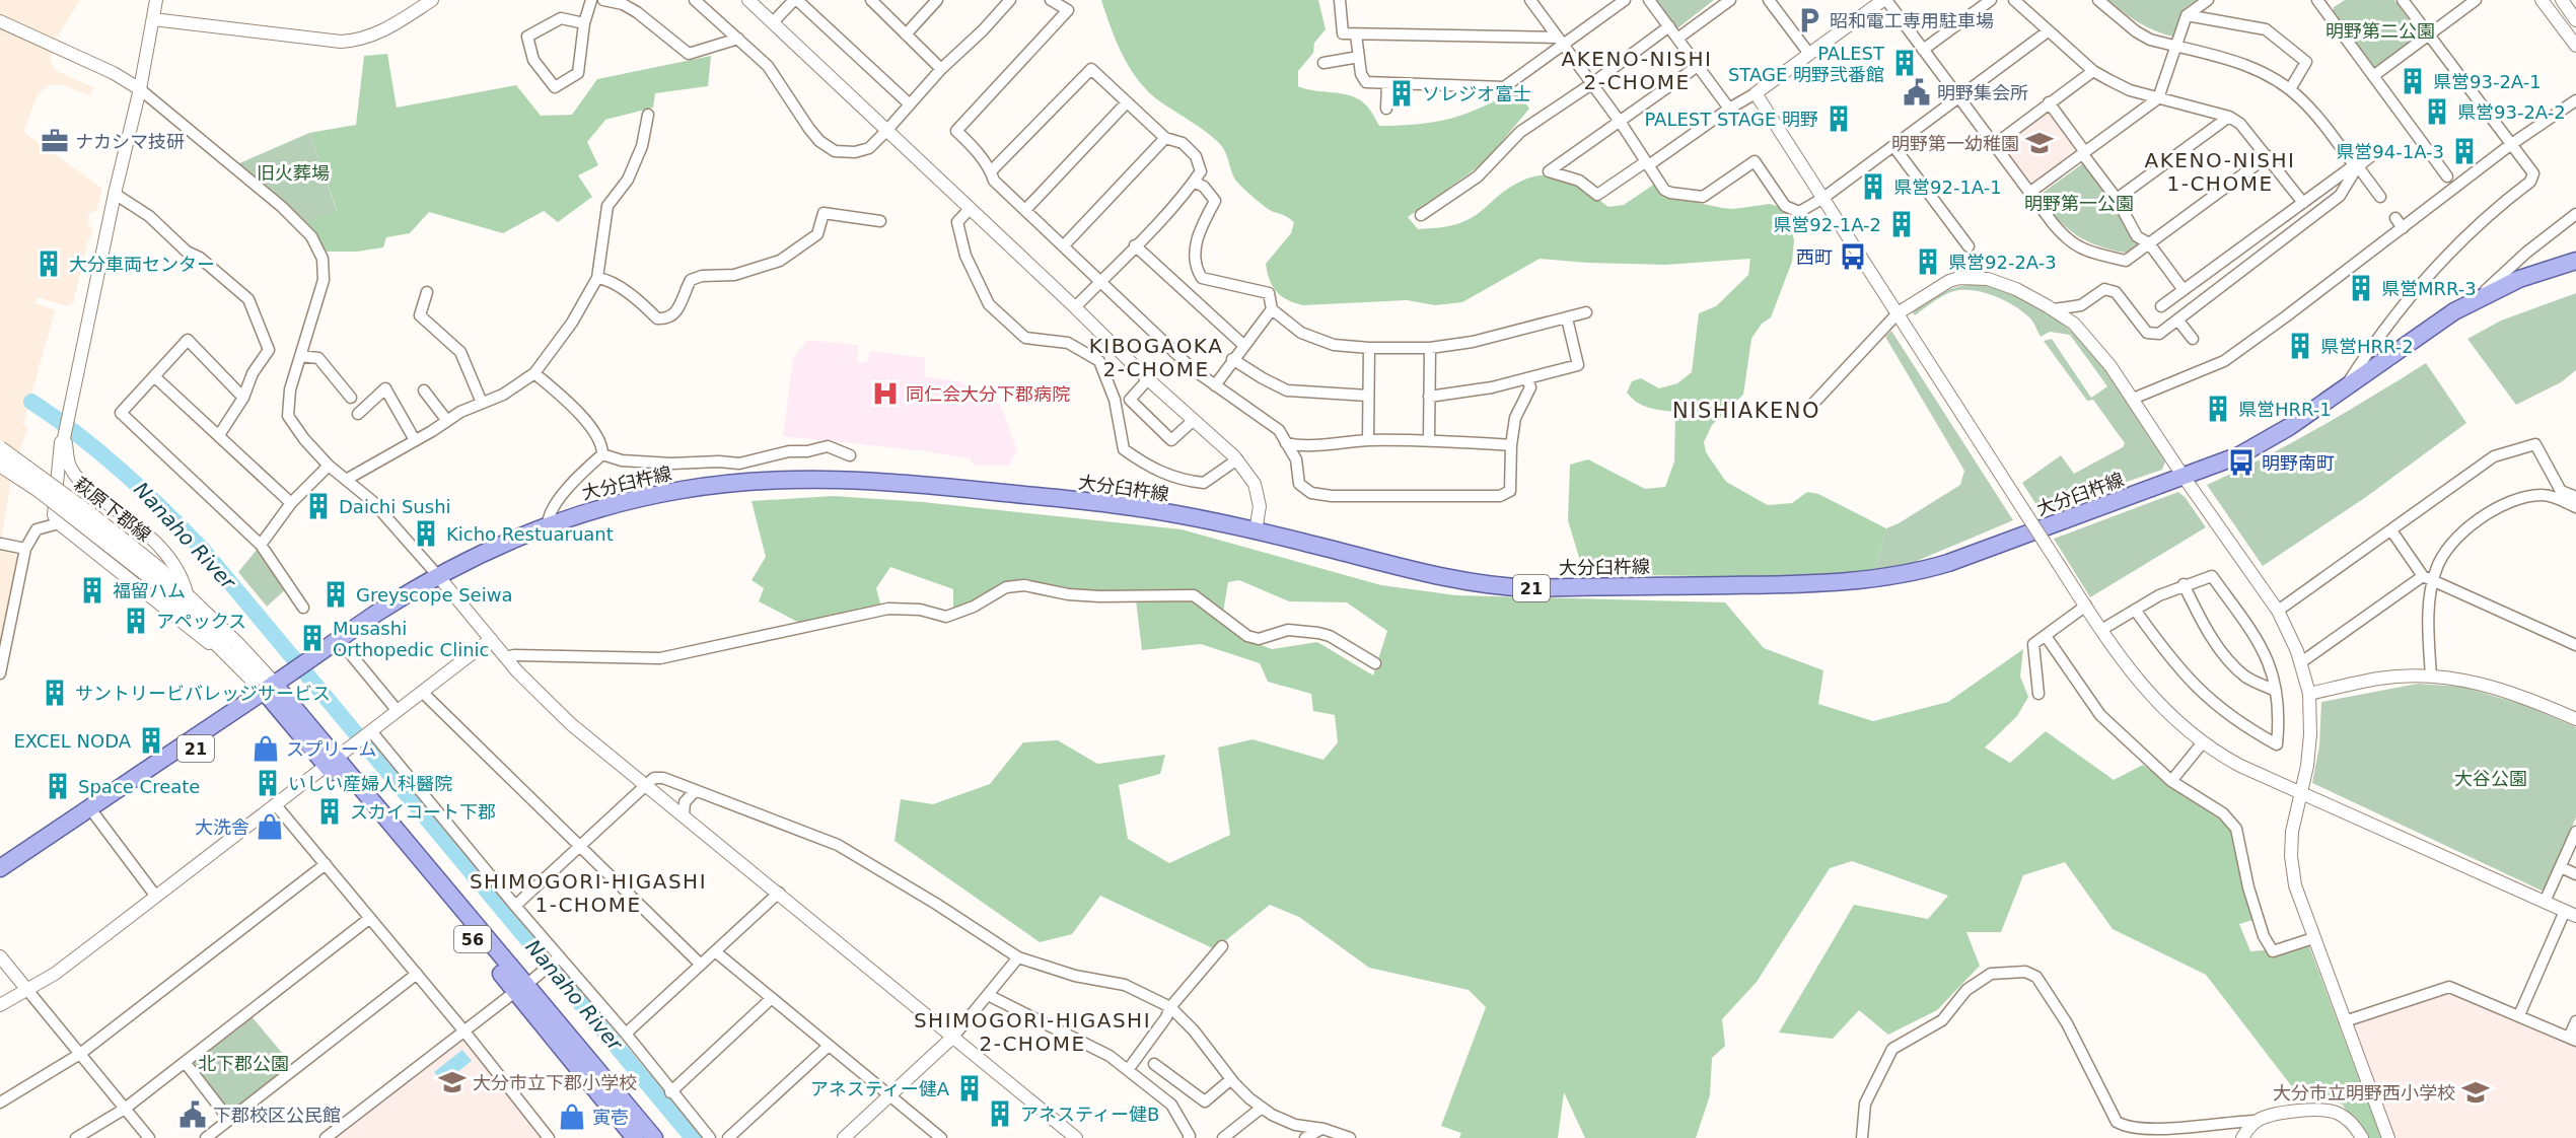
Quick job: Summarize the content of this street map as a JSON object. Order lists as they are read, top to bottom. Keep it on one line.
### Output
{"streets":{"main road":["大分臼杵線","萩原下郡線","21","56"]},"crossings":[["大分臼杵線","萩原下郡線"],["大分臼杵線","56"],["萩原下郡線","56"]],"districts":["AKENO-NISHI 2-CHOME","AKENO-NISHI 1-CHOME","KIBOGAOKA 2-CHOME","NISHIAKENO","SHIMOGORI-HIGASHI 1-CHOME","SHIMOGORI-HIGASHI 2-CHOME"],"water":["Nanaho River"],"parks":["明野第二公園","旧火葬場","明野第一公園","大谷公園","北下郡公園"],"places":{"parking":["昭和電工専用駐車場"],"building":["PALEST STAGE 明野弐番館","県営93-2A-1","ソレジオ富士","県営93-2A-2","PALEST STAGE 明野","県営94-1A-3","県営92-1A-1","県営92-1A-2","県営92-2A-3","大分車両センター","県営MRR-3","県営HRR-2","県営HRR-1","Daichi Sushi","Kicho Restuaruant","福留ハム","Greyscope Seiwa","アペックス","Musashi Orthopedic Clinic","サントリービバレッジサービス","EXCEL NODA","いしい産婦人科醫院","Space Create","スカイコート下郡","アネスティー健A","アネスティー健B"],"public building":["明野集会所","下郡校区公民館"],"office":["ナカシマ技研"],"school or university":["明野第一幼稚園","大分市立下郡小学校","大分市立明野西小学校"],"bus stop":["西町","明野南町"],"hospital":["同仁会大分下郡病院"],"shop":["スプリーム","大洗舎","寅壱"]}}
